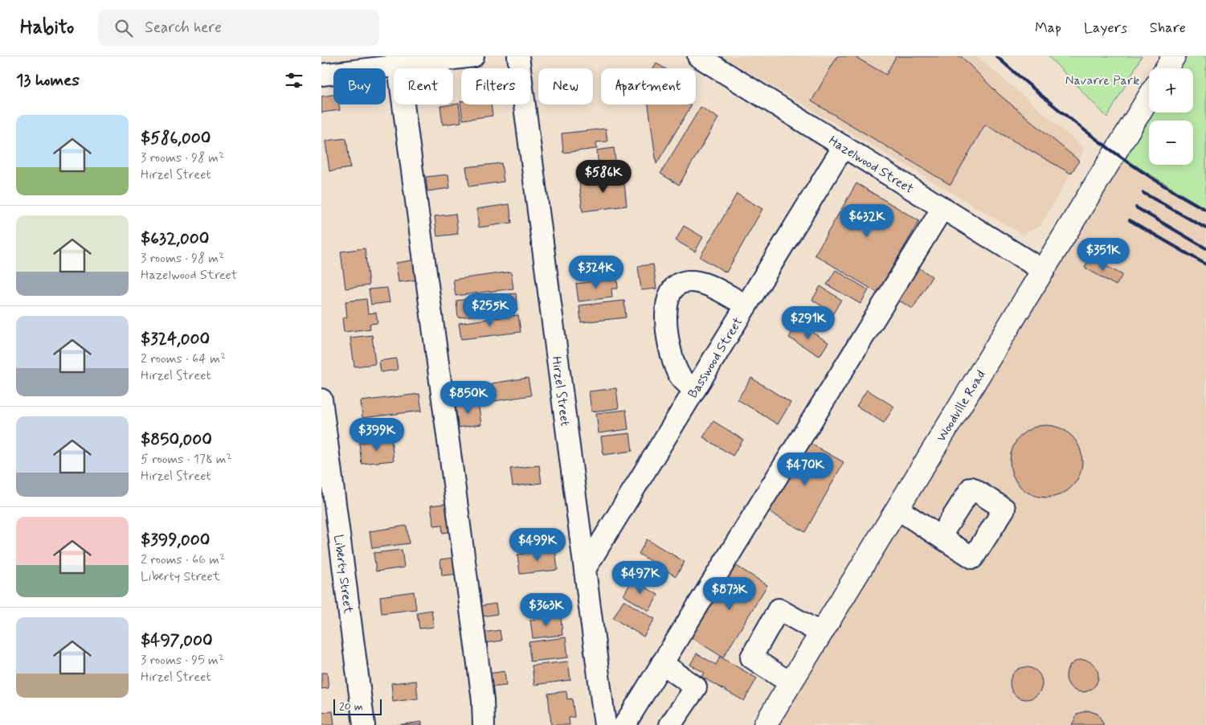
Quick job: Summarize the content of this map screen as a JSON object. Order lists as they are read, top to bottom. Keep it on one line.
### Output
{"streets":{"main road":["Woodville Road"],"street":["Hazelwood Street","Basswood Street","Hirzel Street","Liberty Street"]},"crossings":[["Hazelwood Street","Basswood Street"],["Hazelwood Street","Woodville Road"],["Basswood Street","Hirzel Street"]],"parks":["Navarre Park"],"scale_bar":"20 m","page":{"header":"Habito","search":"Search here","nav":["Map","Layers","Share"],"heading":"13 homes","map_buttons":["+","−"],"chip":["Buy","Rent","Filters","New","Apartment"],"list":[{"name":"$586,000","note":"3 rooms · 98 m² · Hirzel Street"},{"name":"$632,000","note":"3 rooms · 98 m² · Hazelwood Street"},{"name":"$324,000","note":"2 rooms · 64 m² · Hirzel Street"},{"name":"$850,000","note":"5 rooms · 178 m² · Hirzel Street"},{"name":"$399,000","note":"2 rooms · 66 m² · Liberty Street"},{"name":"$497,000","note":"3 rooms · 95 m² · Hirzel Street"}],"price":["$586K","$632K","$351K","$324K","$255K","$291K","$850K","$399K","$470K","$499K","$497K","$873K","$363K"],"scale":"20 m"}}
